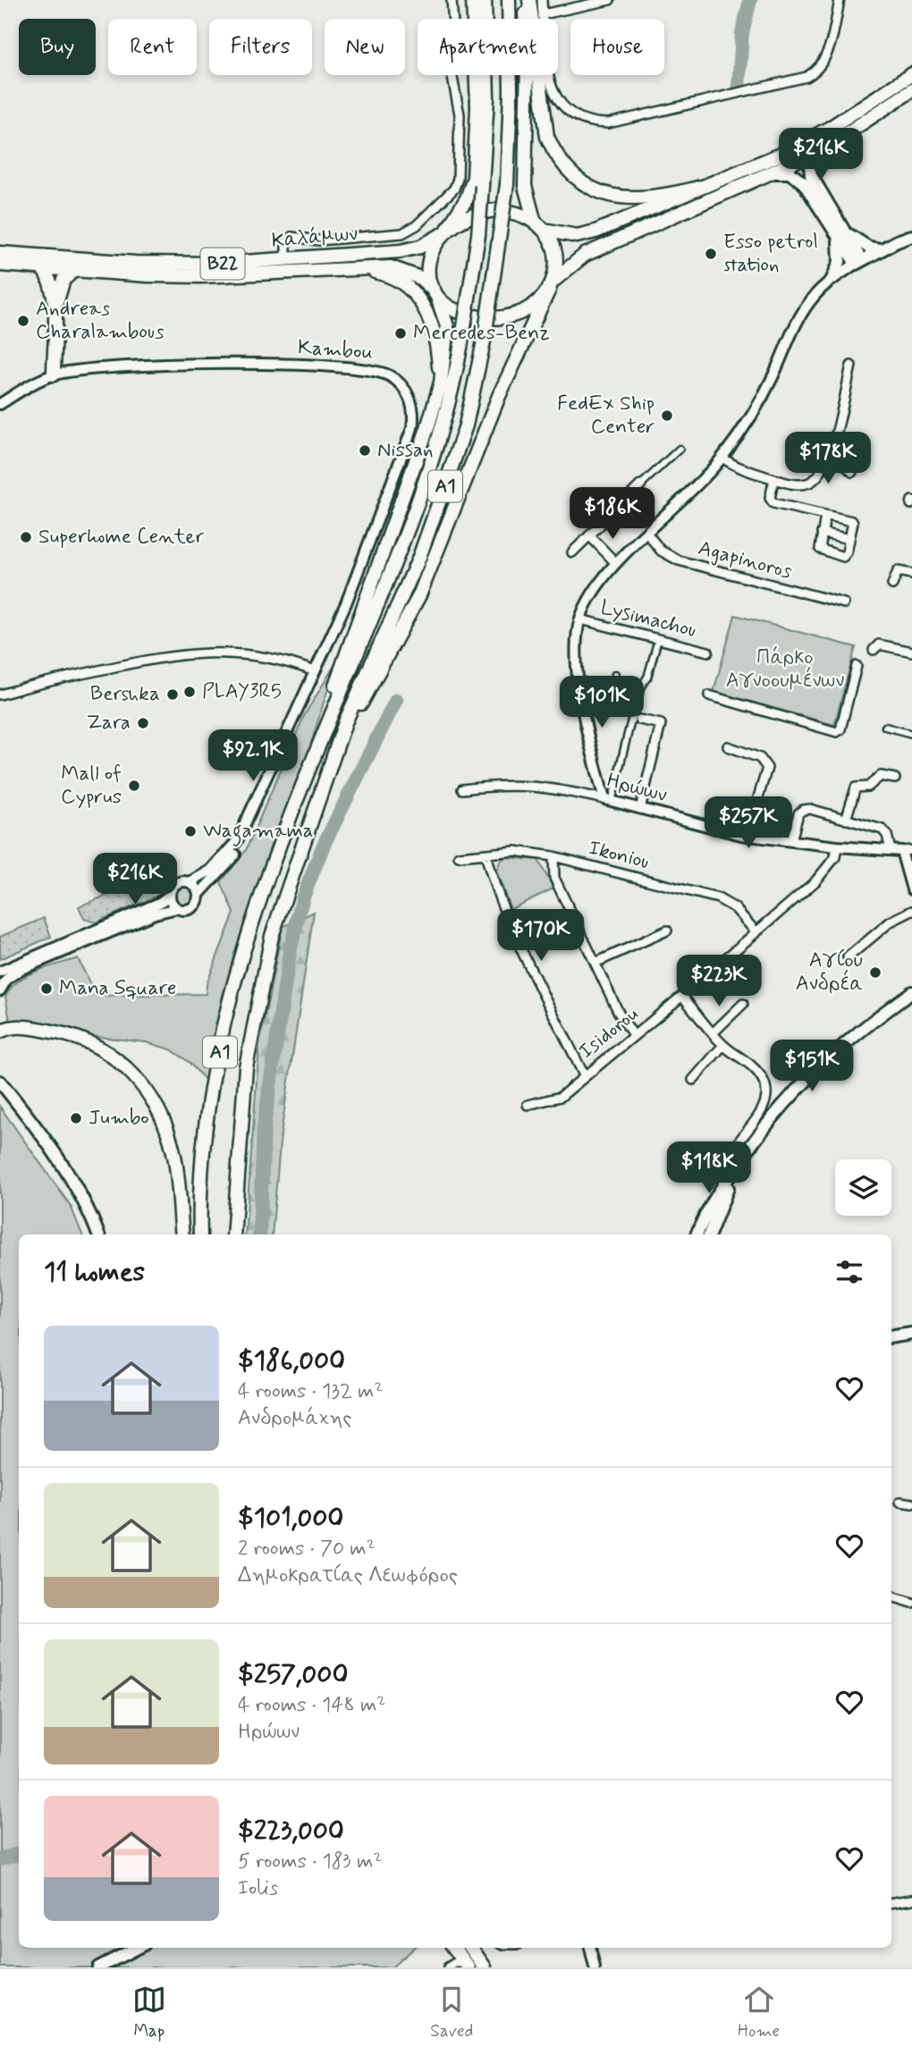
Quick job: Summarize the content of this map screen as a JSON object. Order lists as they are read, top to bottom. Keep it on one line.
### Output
{"streets":{"main road":["Καλάμων","B22","A1"],"street":["Kambou","Agapinoros","Lysimachou","Ηρώων","Ikoniou","Isidorou"]},"crossings":[["Καλάμων","B22"],["Ηρώων","Isidorou"],["Ikoniou","Isidorou"]],"parks":["Πάρκο Αγνοουμένων"],"places":["Esso petrol station","Andreas Charalambous","Mercedes-Benz","FedEx Ship Center","Nissan","Superhome Center","PLAY3R5","Bershka","Zara","Mall of Cyprus","Wagamama","Αγίου Ανδρέα","Mana Square","Jumbo"],"page":{"chip":["Buy","Rent","Filters","New","Apartment","House"],"price":["$216K","$178K","$186K","$101K","$92.1K","$257K","$216K","$170K","$223K","$151K","$118K"],"heading":"11 homes","list":[{"name":"$186,000","note":"4 rooms · 132 m² · Ανδρομάχης"},{"name":"$101,000","note":"2 rooms · 70 m² · Δημοκρατίας Λεωφόρος"},{"name":"$257,000","note":"4 rooms · 148 m² · Ηρώων"},{"name":"$223,000","note":"5 rooms · 183 m² · Iolis"}],"tabs":["Map","Saved","Home"]}}
